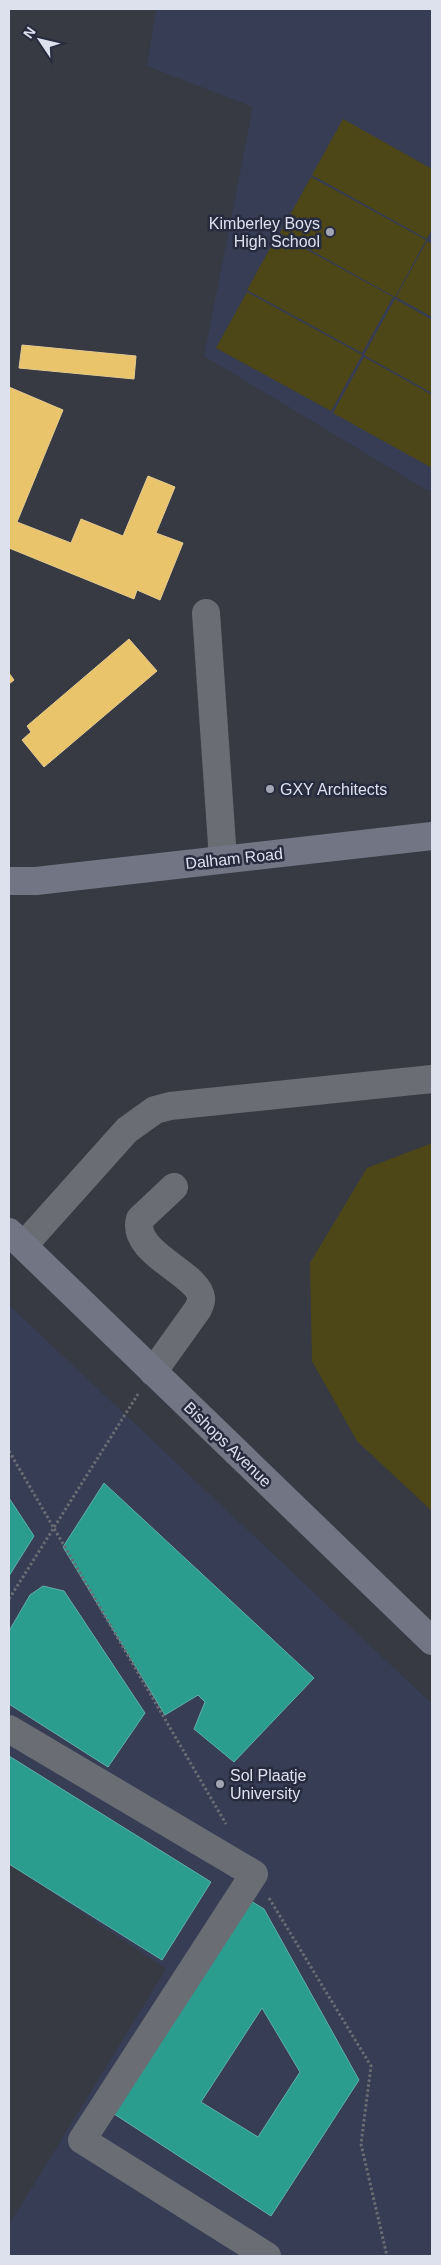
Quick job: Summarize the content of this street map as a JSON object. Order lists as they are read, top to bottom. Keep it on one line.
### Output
{"streets":{"highway":["Dalham Road","Bishops Avenue"]},"places":["Kimberley Boys High School","GXY Architects","Sol Plaatje University"],"north":"top left"}
